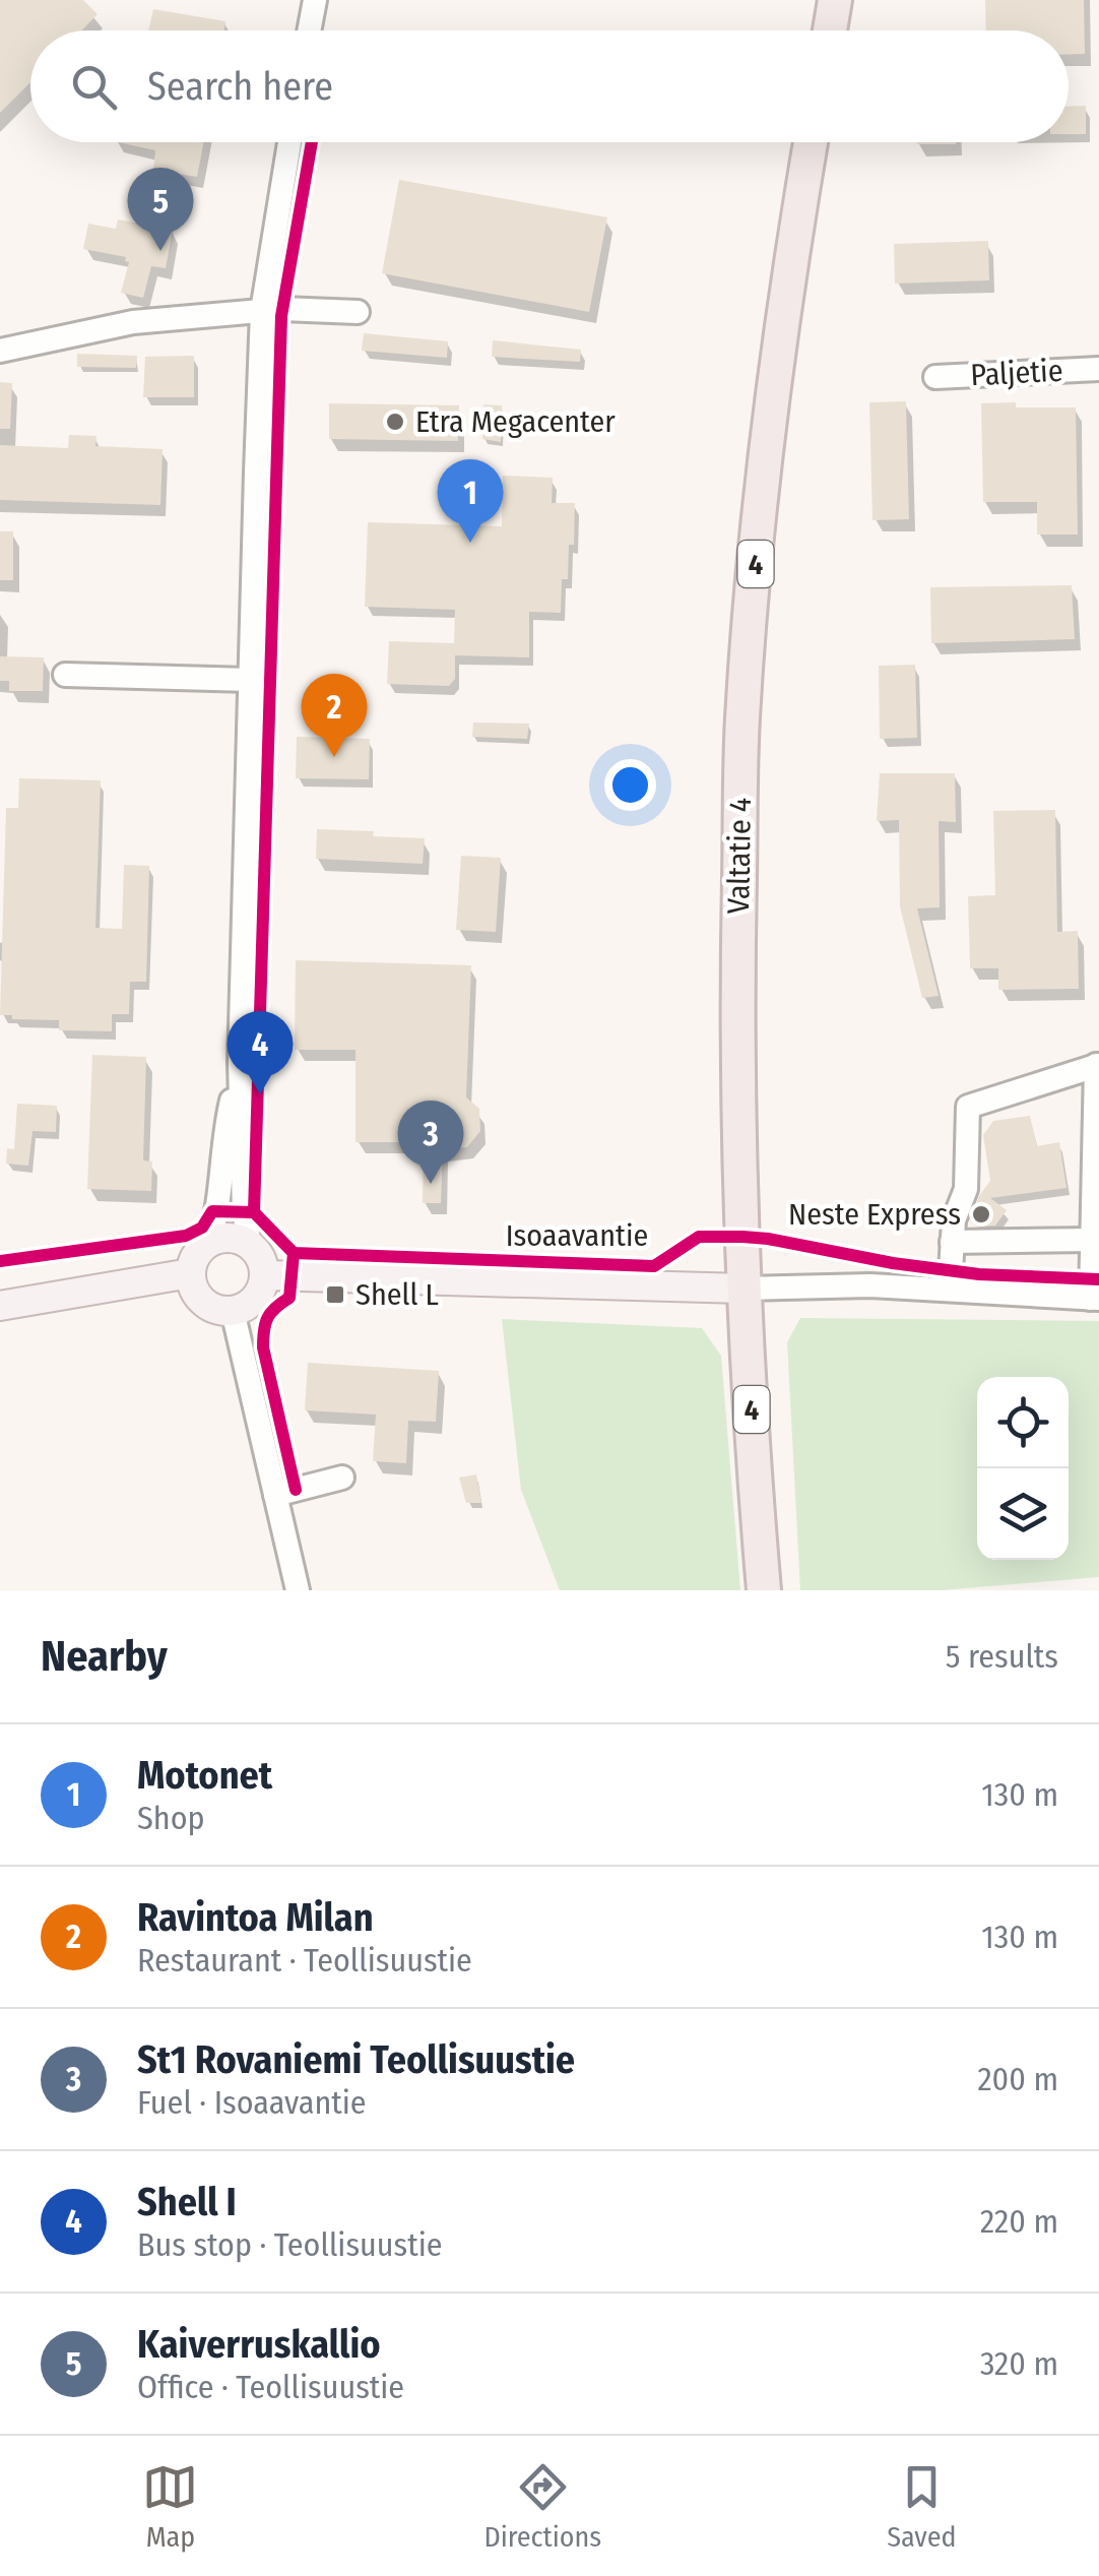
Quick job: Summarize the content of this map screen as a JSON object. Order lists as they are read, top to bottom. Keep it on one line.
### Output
{"streets":{"highway":["4","Valtatie 4"],"main road":["Isoaavantie"],"street":["Paljetie"]},"crossings":[["Valtatie 4","Isoaavantie"]],"places":{"other":["Etra Megacenter","Neste Express"],"transit":["Shell L"]},"page":{"search":"Search here","pins":["5","1","2","4","3"],"heading":["Nearby","5 results"],"list":[{"mark":"1","name":"Motonet","note":"Shop","value":"130 m"},{"mark":"2","name":"Ravintoa Milan","note":"Restaurant · Teollisuustie","value":"130 m"},{"mark":"3","name":"St1 Rovaniemi Teollisuustie","note":"Fuel · Isoaavantie","value":"200 m"},{"mark":"4","name":"Shell I","note":"Bus stop · Teollisuustie","value":"220 m"},{"mark":"5","name":"Kaiverruskallio","note":"Office · Teollisuustie","value":"320 m"}],"nav":["Map","Directions","Saved"]}}
